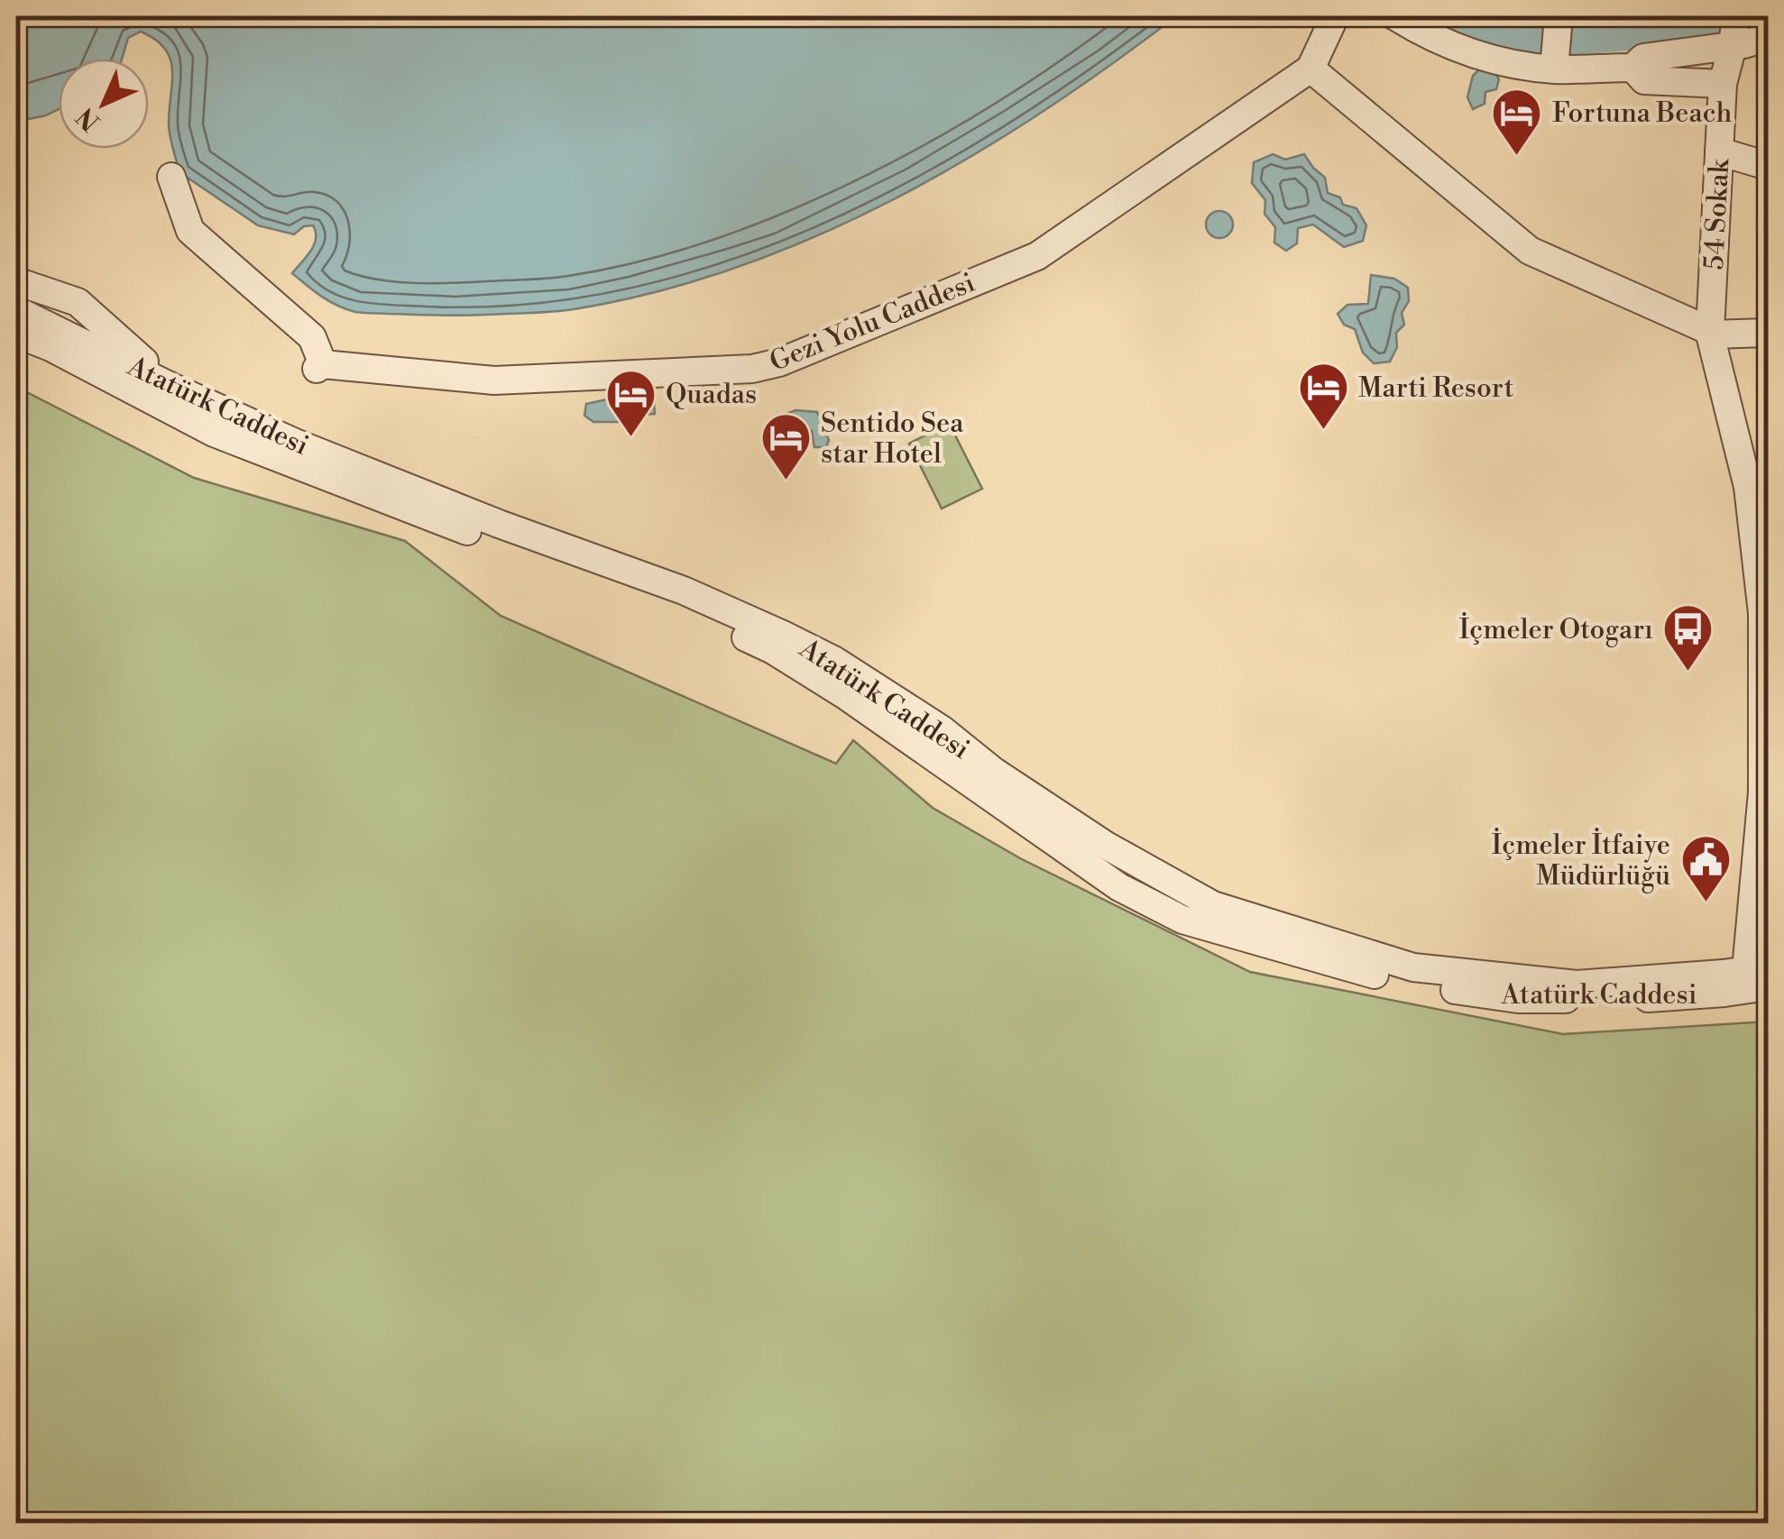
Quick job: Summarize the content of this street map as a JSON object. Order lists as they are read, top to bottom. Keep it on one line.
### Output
{"streets":{"street":["54 Sokak","Gezi Yolu Caddesi","Atatürk Caddesi"]},"crossings":[["54 Sokak","Atatürk Caddesi"]],"places":{"hotel":["Fortuna Beach","Marti Resort","Quadas","Sentido Sea star Hotel"],"bus stop":["İçmeler Otogarı"],"public building":["İçmeler İtfaiye Müdürlüğü"]},"north":"bottom left"}
